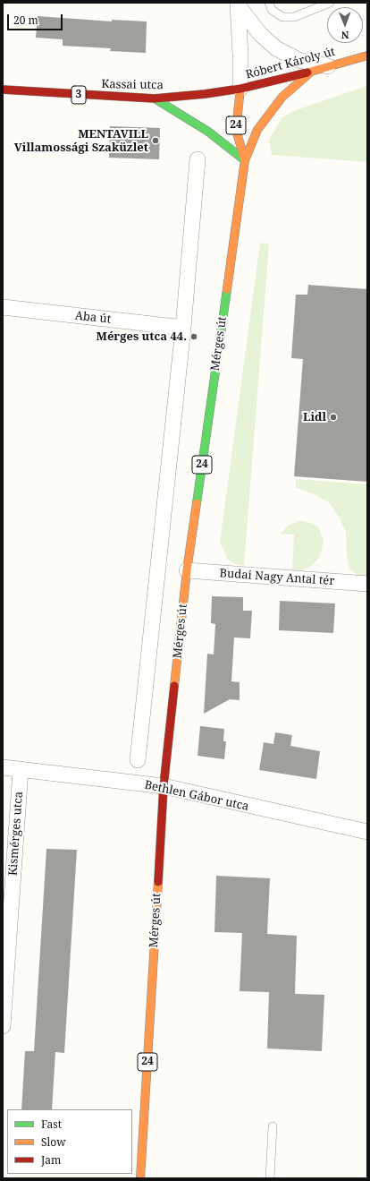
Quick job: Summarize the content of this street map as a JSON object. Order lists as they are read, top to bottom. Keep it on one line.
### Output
{"streets":{"main road":["Róbert Károly út","Kassai utca","3","24","Mérges út"],"street":["Aba út","Budai Nagy Antal tér","Bethlen Gábor utca","Kismérges utca"]},"crossings":[["Róbert Károly út","Kassai utca"],["Róbert Károly út","Mérges út"],["Kassai utca","Mérges út"],["Mérges út","Budai Nagy Antal tér"],["Mérges út","Bethlen Gábor utca"],["Bethlen Gábor utca","Kismérges utca"]],"places":["MENTAVILL Villamossági Szaküzlet","Mérges utca 44.","Lidl"],"legend":["Fast","Slow","Jam"],"scale_bar":"20 m","north":"bottom"}
